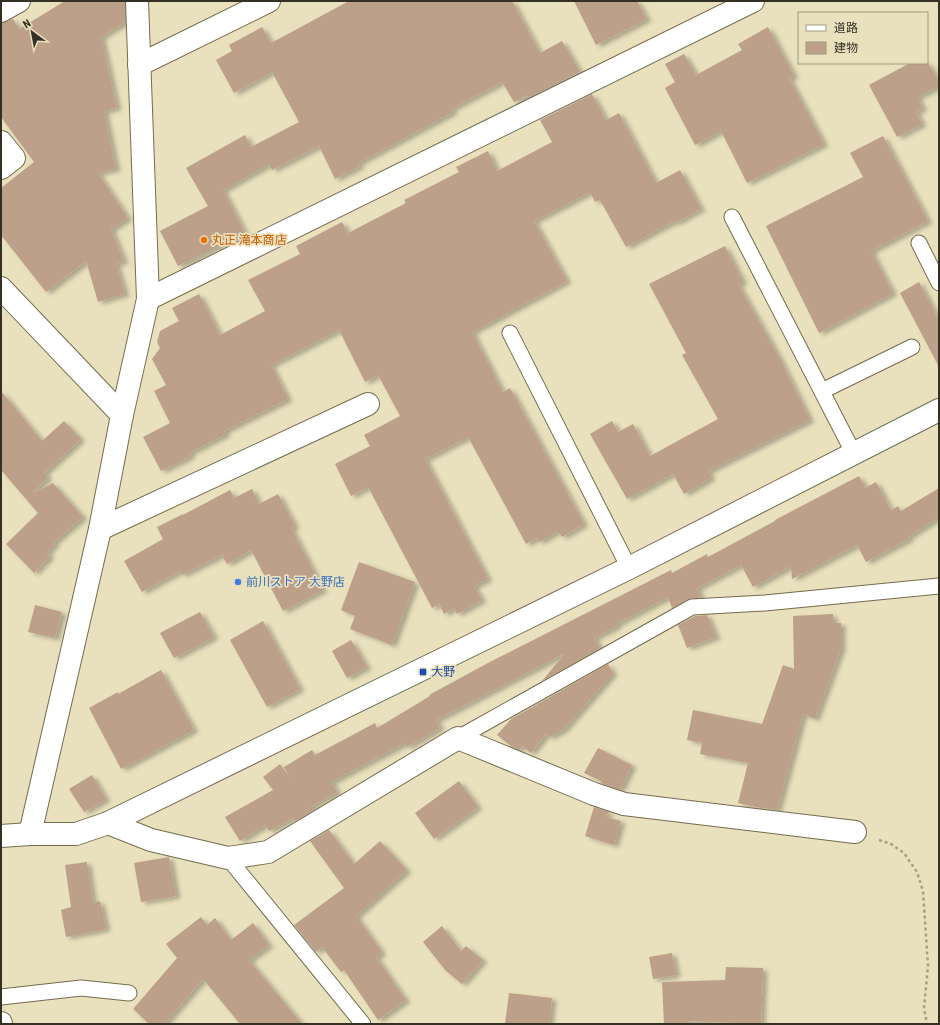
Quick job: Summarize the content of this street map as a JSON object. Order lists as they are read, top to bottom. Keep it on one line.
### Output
{"places":{"other":["丸正 滝本商店","前川ストア 大野店"],"transit":["大野"]},"legend":["道路","建物"],"north":"top left"}
